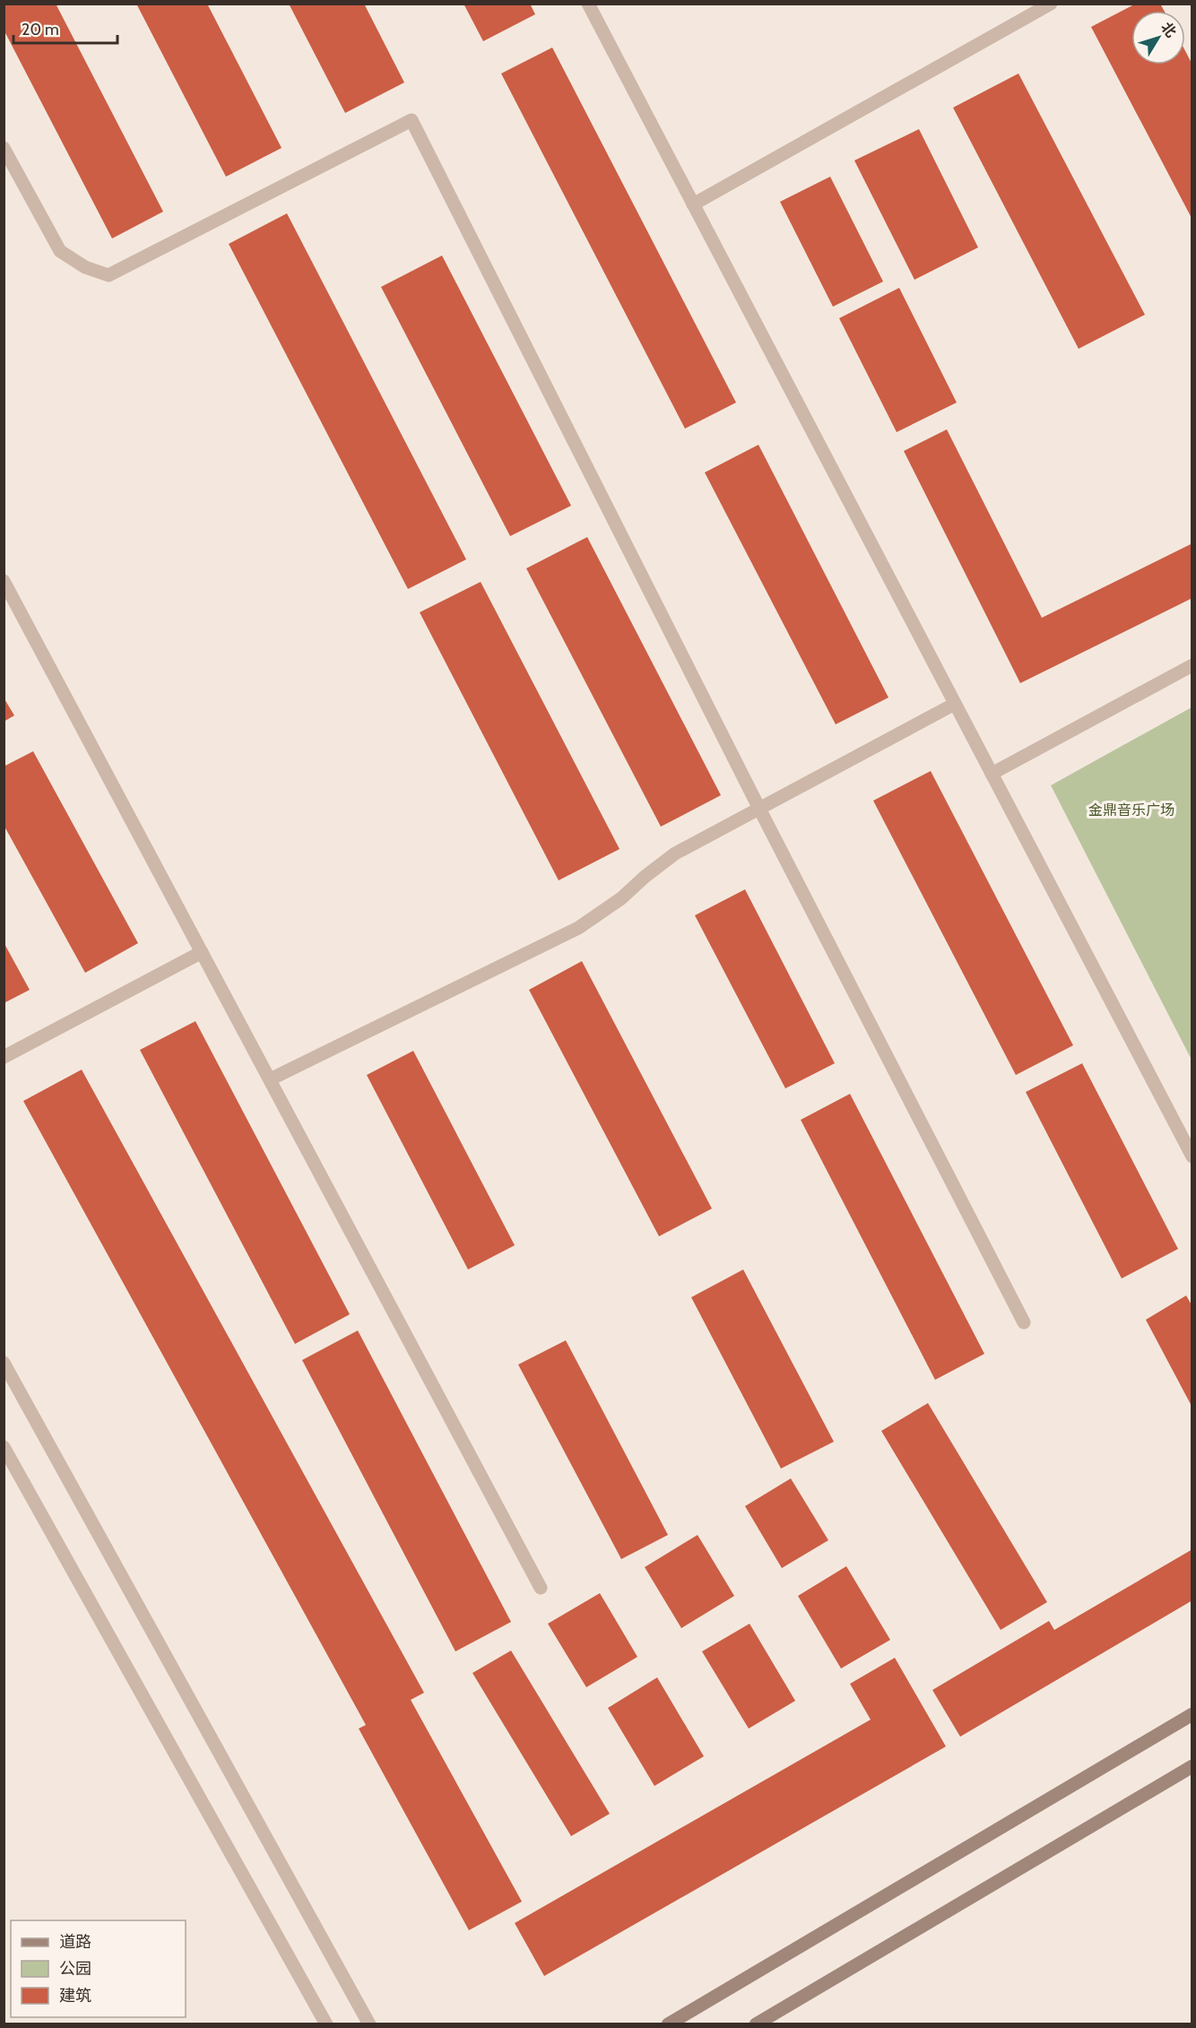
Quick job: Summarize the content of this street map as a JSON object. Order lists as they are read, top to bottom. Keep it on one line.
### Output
{"parks":["金鼎音乐广场"],"legend":["道路","公园","建筑"],"scale_bar":"20 m","north":"top right"}
